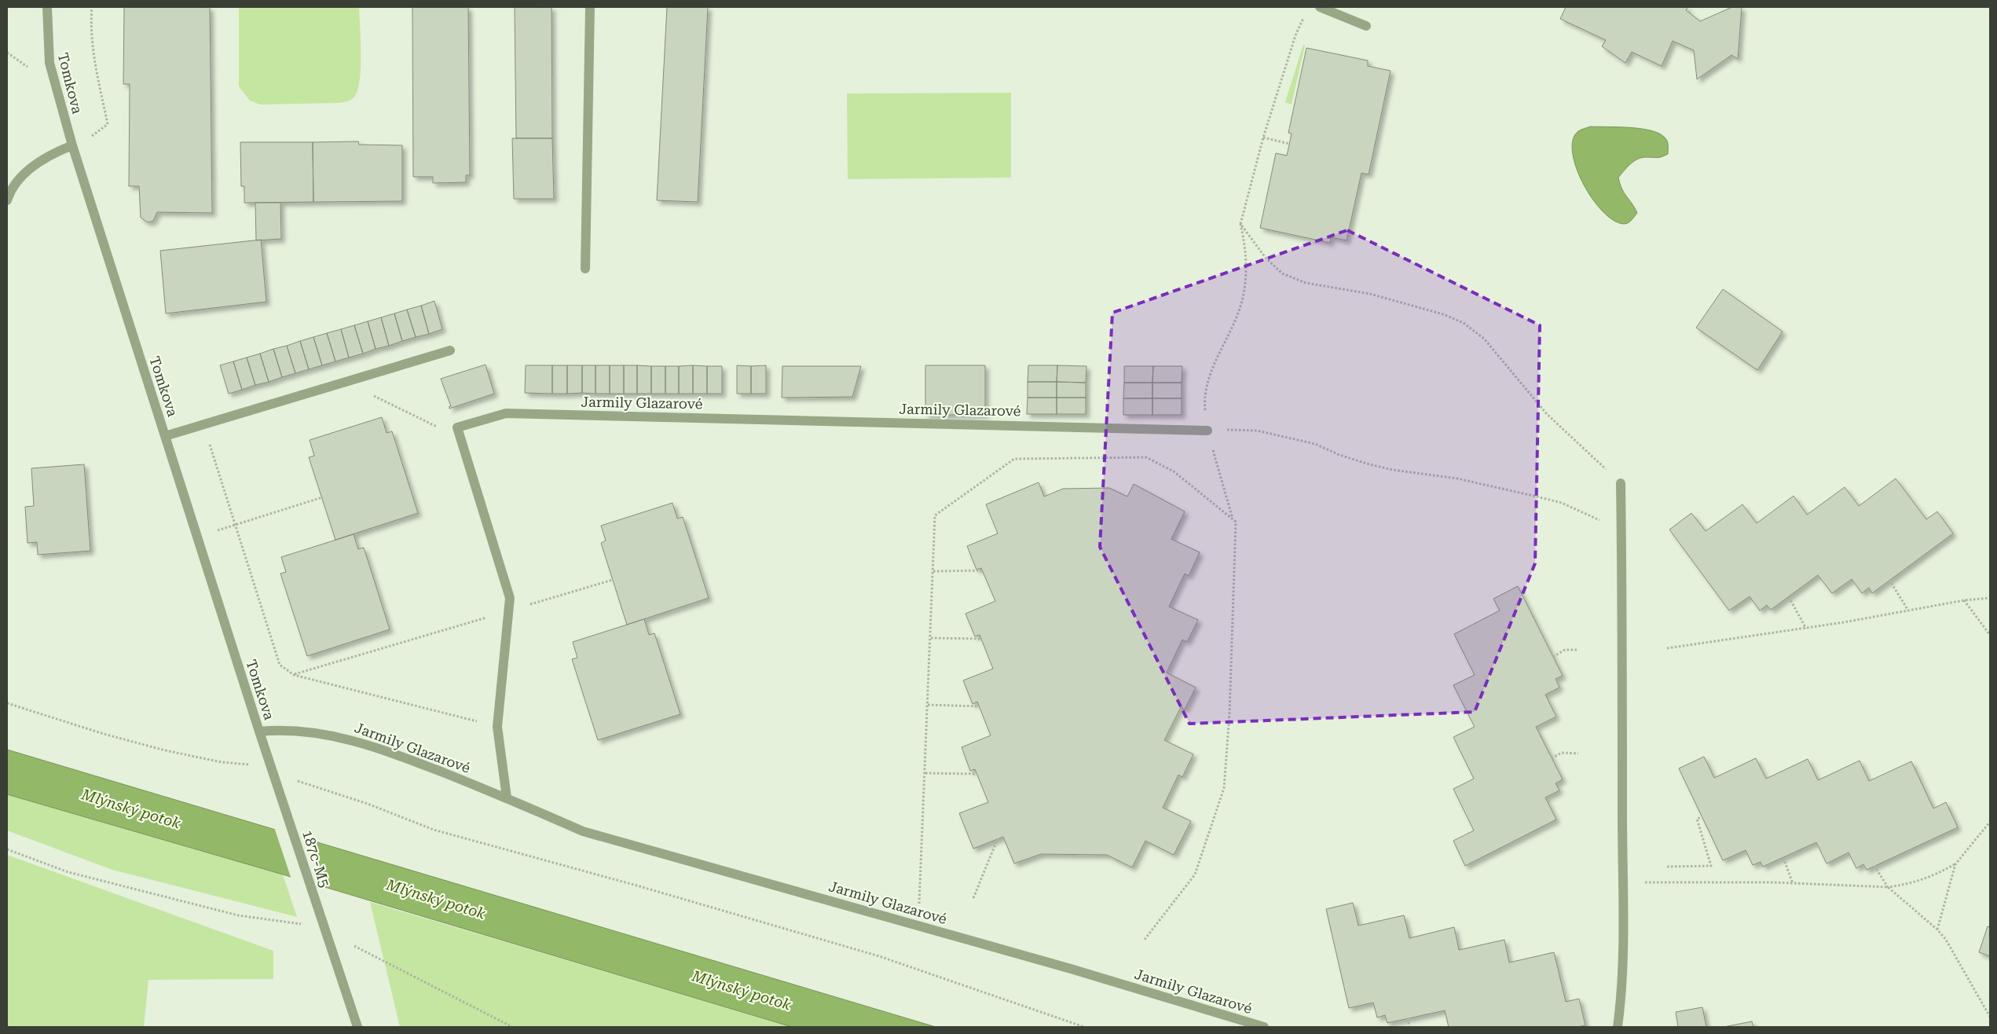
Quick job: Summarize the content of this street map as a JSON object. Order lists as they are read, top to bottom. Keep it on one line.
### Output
{"streets":{"street":["Tomkova","Jarmily Glazarové","187c-M5"]},"crossings":[["Tomkova","Jarmily Glazarové"],["Tomkova","187c-M5"]],"water":["Mlýnský potok"]}
